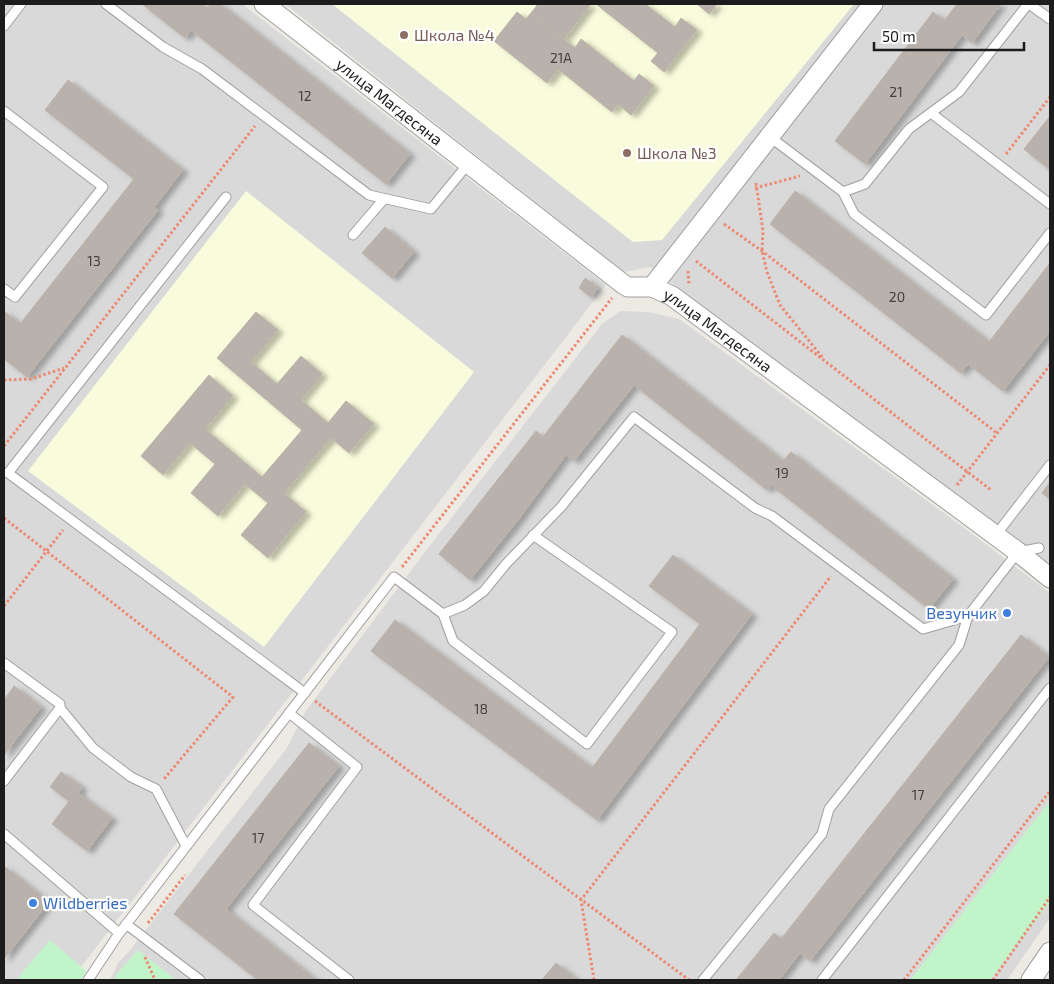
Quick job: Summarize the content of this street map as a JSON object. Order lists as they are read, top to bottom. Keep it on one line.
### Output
{"streets":{"street":["улица Магдесяна"]},"places":["Школа №4","Школа №3","Везунчик","Wildberries"],"house_numbers":["21А","21","12","13","20","19","18","17","17"],"scale_bar":"50 m"}
